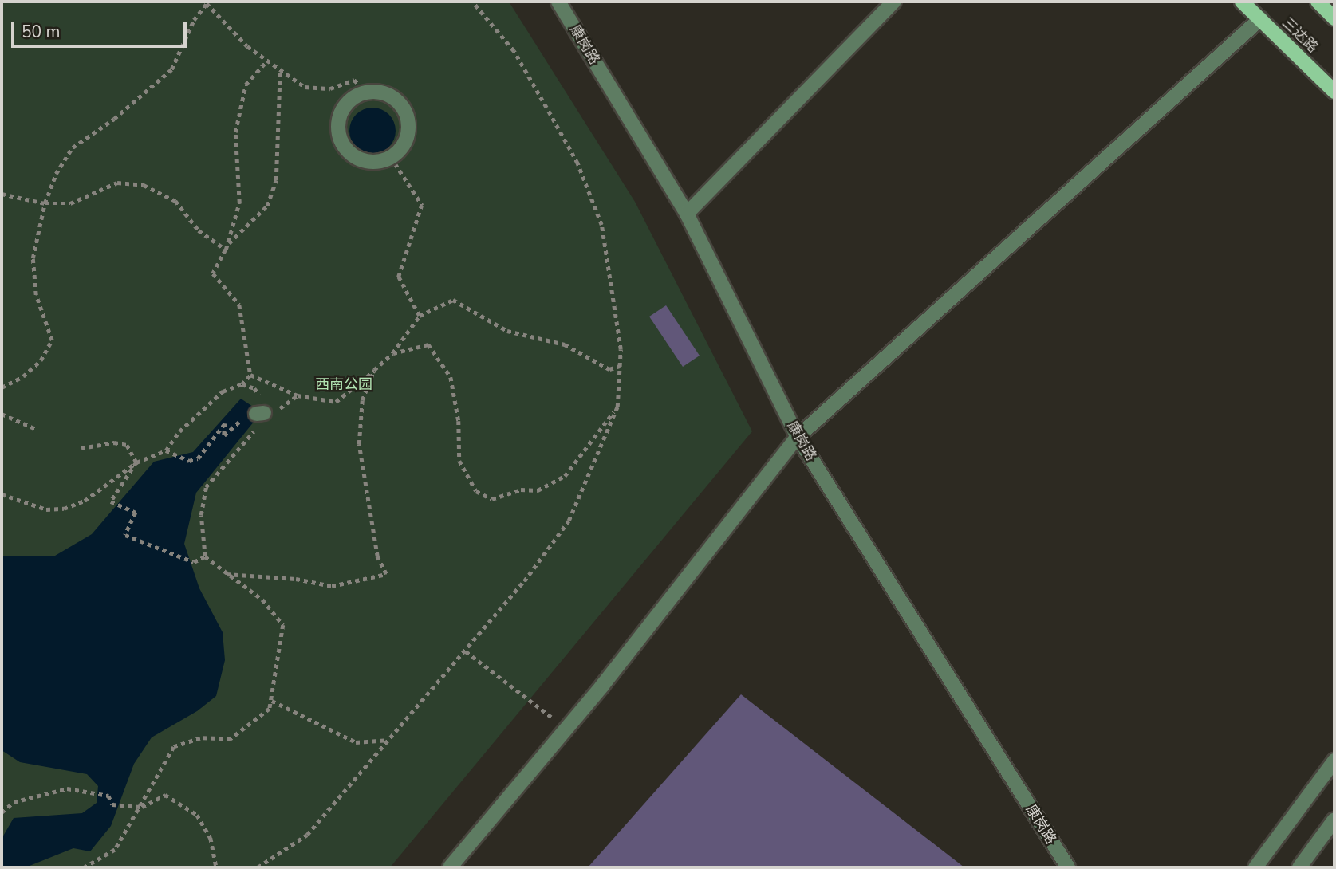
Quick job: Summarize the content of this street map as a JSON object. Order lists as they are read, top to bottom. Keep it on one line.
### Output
{"streets":{"main road":["三达路"],"street":["康岗路"]},"parks":["西南公园"],"scale_bar":"50 m"}
